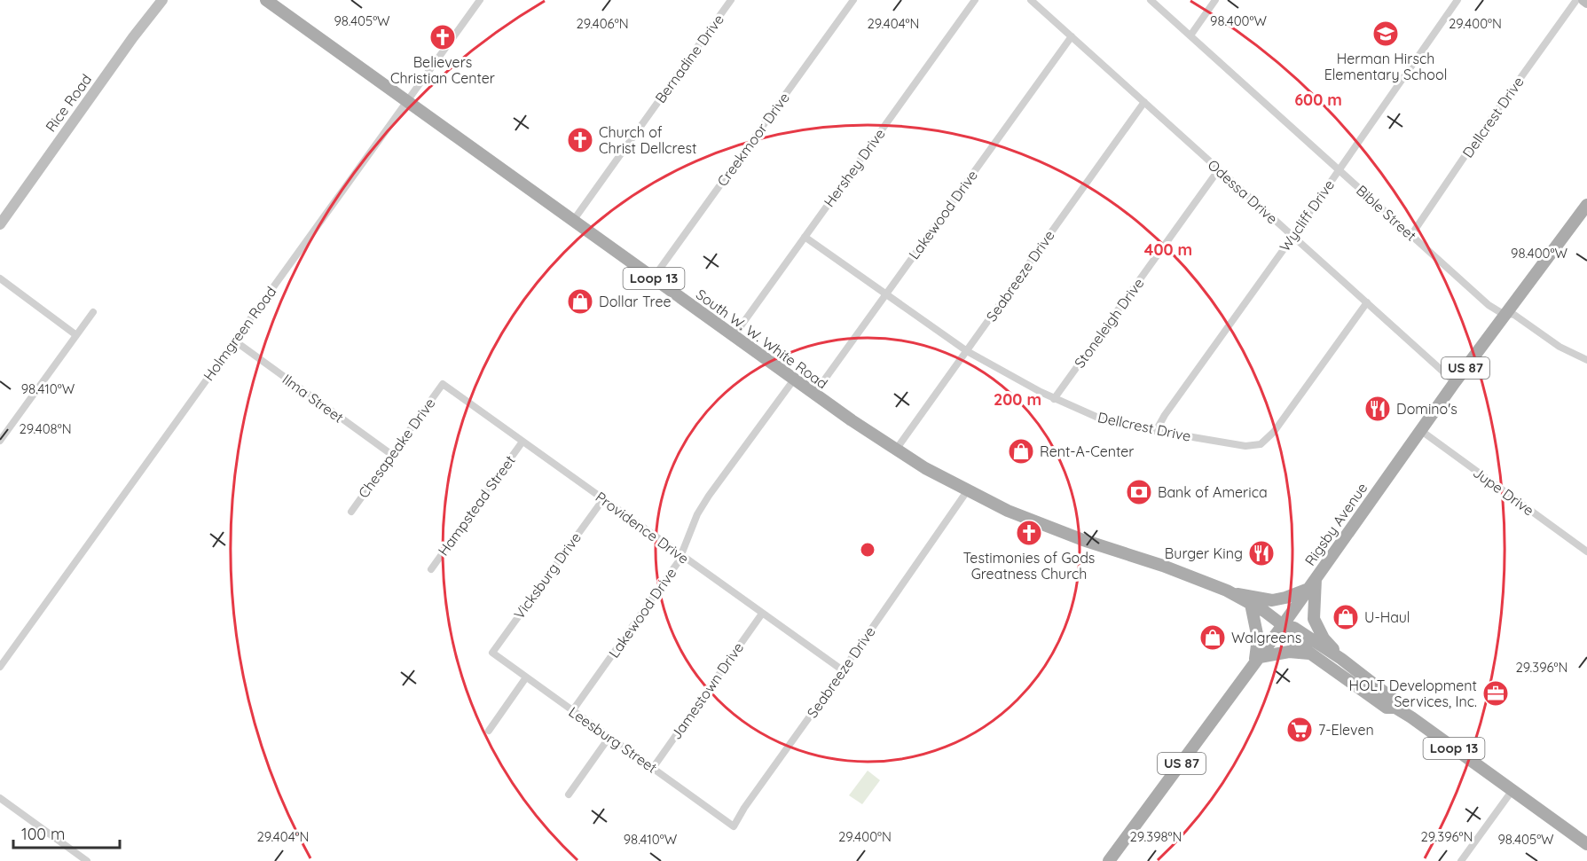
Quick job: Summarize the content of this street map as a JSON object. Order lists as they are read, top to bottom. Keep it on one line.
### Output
{"streets":{"main road":["Loop 13","South W. W. White Road","US 87","Rigsby Avenue"],"street":["Bernadine Drive","Rice Road","Dellcrest Drive","Creekmoor Drive","Hershey Drive","Odessa Drive","Bible Street","Lakewood Drive","Wycliff Drive","Seabreeze Drive","Stoneleigh Drive","Holmgreen Road","Ilma Street","Chesapeake Drive","Jupe Drive","Hampstead Street","Providence Drive","Vicksburg Drive","Jamestown Drive","Leesburg Street"]},"crossings":[["Bernadine Drive","South W. W. White Road"],["Dellcrest Drive","Hershey Drive"],["Dellcrest Drive","Odessa Drive"],["Dellcrest Drive","Bible Street"],["Dellcrest Drive","Lakewood Drive"],["Dellcrest Drive","Wycliff Drive"],["Dellcrest Drive","Seabreeze Drive"],["Dellcrest Drive","Stoneleigh Drive"],["Creekmoor Drive","South W. W. White Road"],["Hershey Drive","South W. W. White Road"],["Odessa Drive","Lakewood Drive"],["Odessa Drive","Wycliff Drive"],["Odessa Drive","Seabreeze Drive"],["Odessa Drive","Stoneleigh Drive"],["Odessa Drive","Rigsby Avenue"],["Bible Street","Wycliff Drive"],["Bible Street","Rigsby Avenue"],["Lakewood Drive","South W. W. White Road"],["Lakewood Drive","Providence Drive"],["Lakewood Drive","Leesburg Street"],["Seabreeze Drive","South W. W. White Road"],["Seabreeze Drive","Providence Drive"],["Seabreeze Drive","Leesburg Street"],["Holmgreen Road","South W. W. White Road"],["Holmgreen Road","Ilma Street"],["South W. W. White Road","Rigsby Avenue"],["Ilma Street","Chesapeake Drive"],["Chesapeake Drive","Providence Drive"],["Jupe Drive","Rigsby Avenue"],["Hampstead Street","Providence Drive"],["Providence Drive","Vicksburg Drive"],["Providence Drive","Jamestown Drive"],["Vicksburg Drive","Leesburg Street"],["Jamestown Drive","Leesburg Street"]],"places":{"school or university":["Herman Hirsch Elementary School"],"church":["Believers Christian Center","Church of Christ Dellcrest","Testimonies of Gods Greatness Church"],"shop":["Dollar Tree","Rent-A-Center","U-Haul","Walgreens"],"restaurant":["Domino's","Burger King"],"bank":["Bank of America"],"office":["HOLT Development Services, Inc."],"supermarket":["7-Eleven"]},"scale_bar":"100 m","coordinates":["98.405°W","98.400°W","29.406°N","29.404°N","29.400°N","98.410°W","29.408°N","29.396°N","29.398°N"],"rings":["600 m","400 m","200 m"]}
